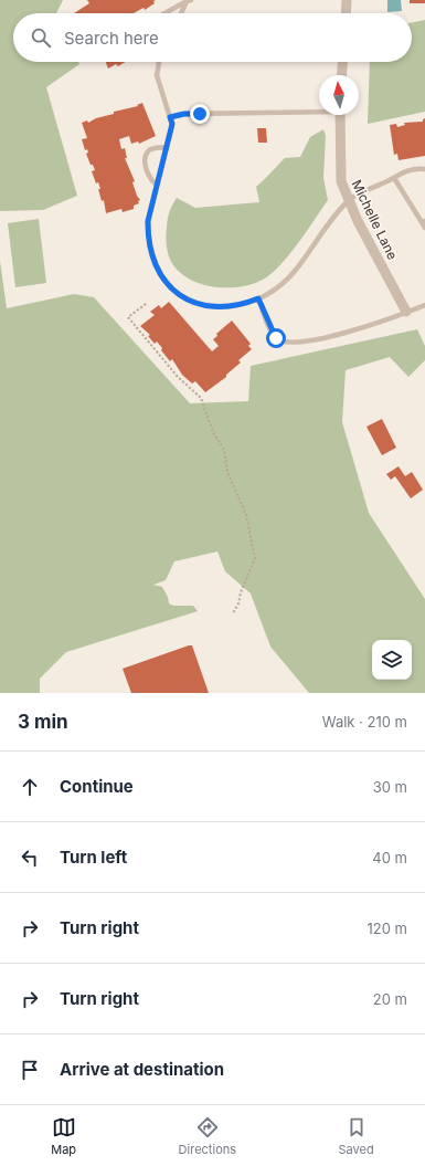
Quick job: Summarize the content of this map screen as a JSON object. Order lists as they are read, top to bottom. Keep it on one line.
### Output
{"streets":{"street":["Michelle Lane"]},"north":"top","page":{"search":"Search here","heading":["3 min","Walk · 210 m"],"list":[["Continue","30 m"],["Turn left","40 m"],["Turn right","120 m"],["Turn right","20 m"],"Arrive at destination"],"nav":["Map","Directions","Saved"]}}
